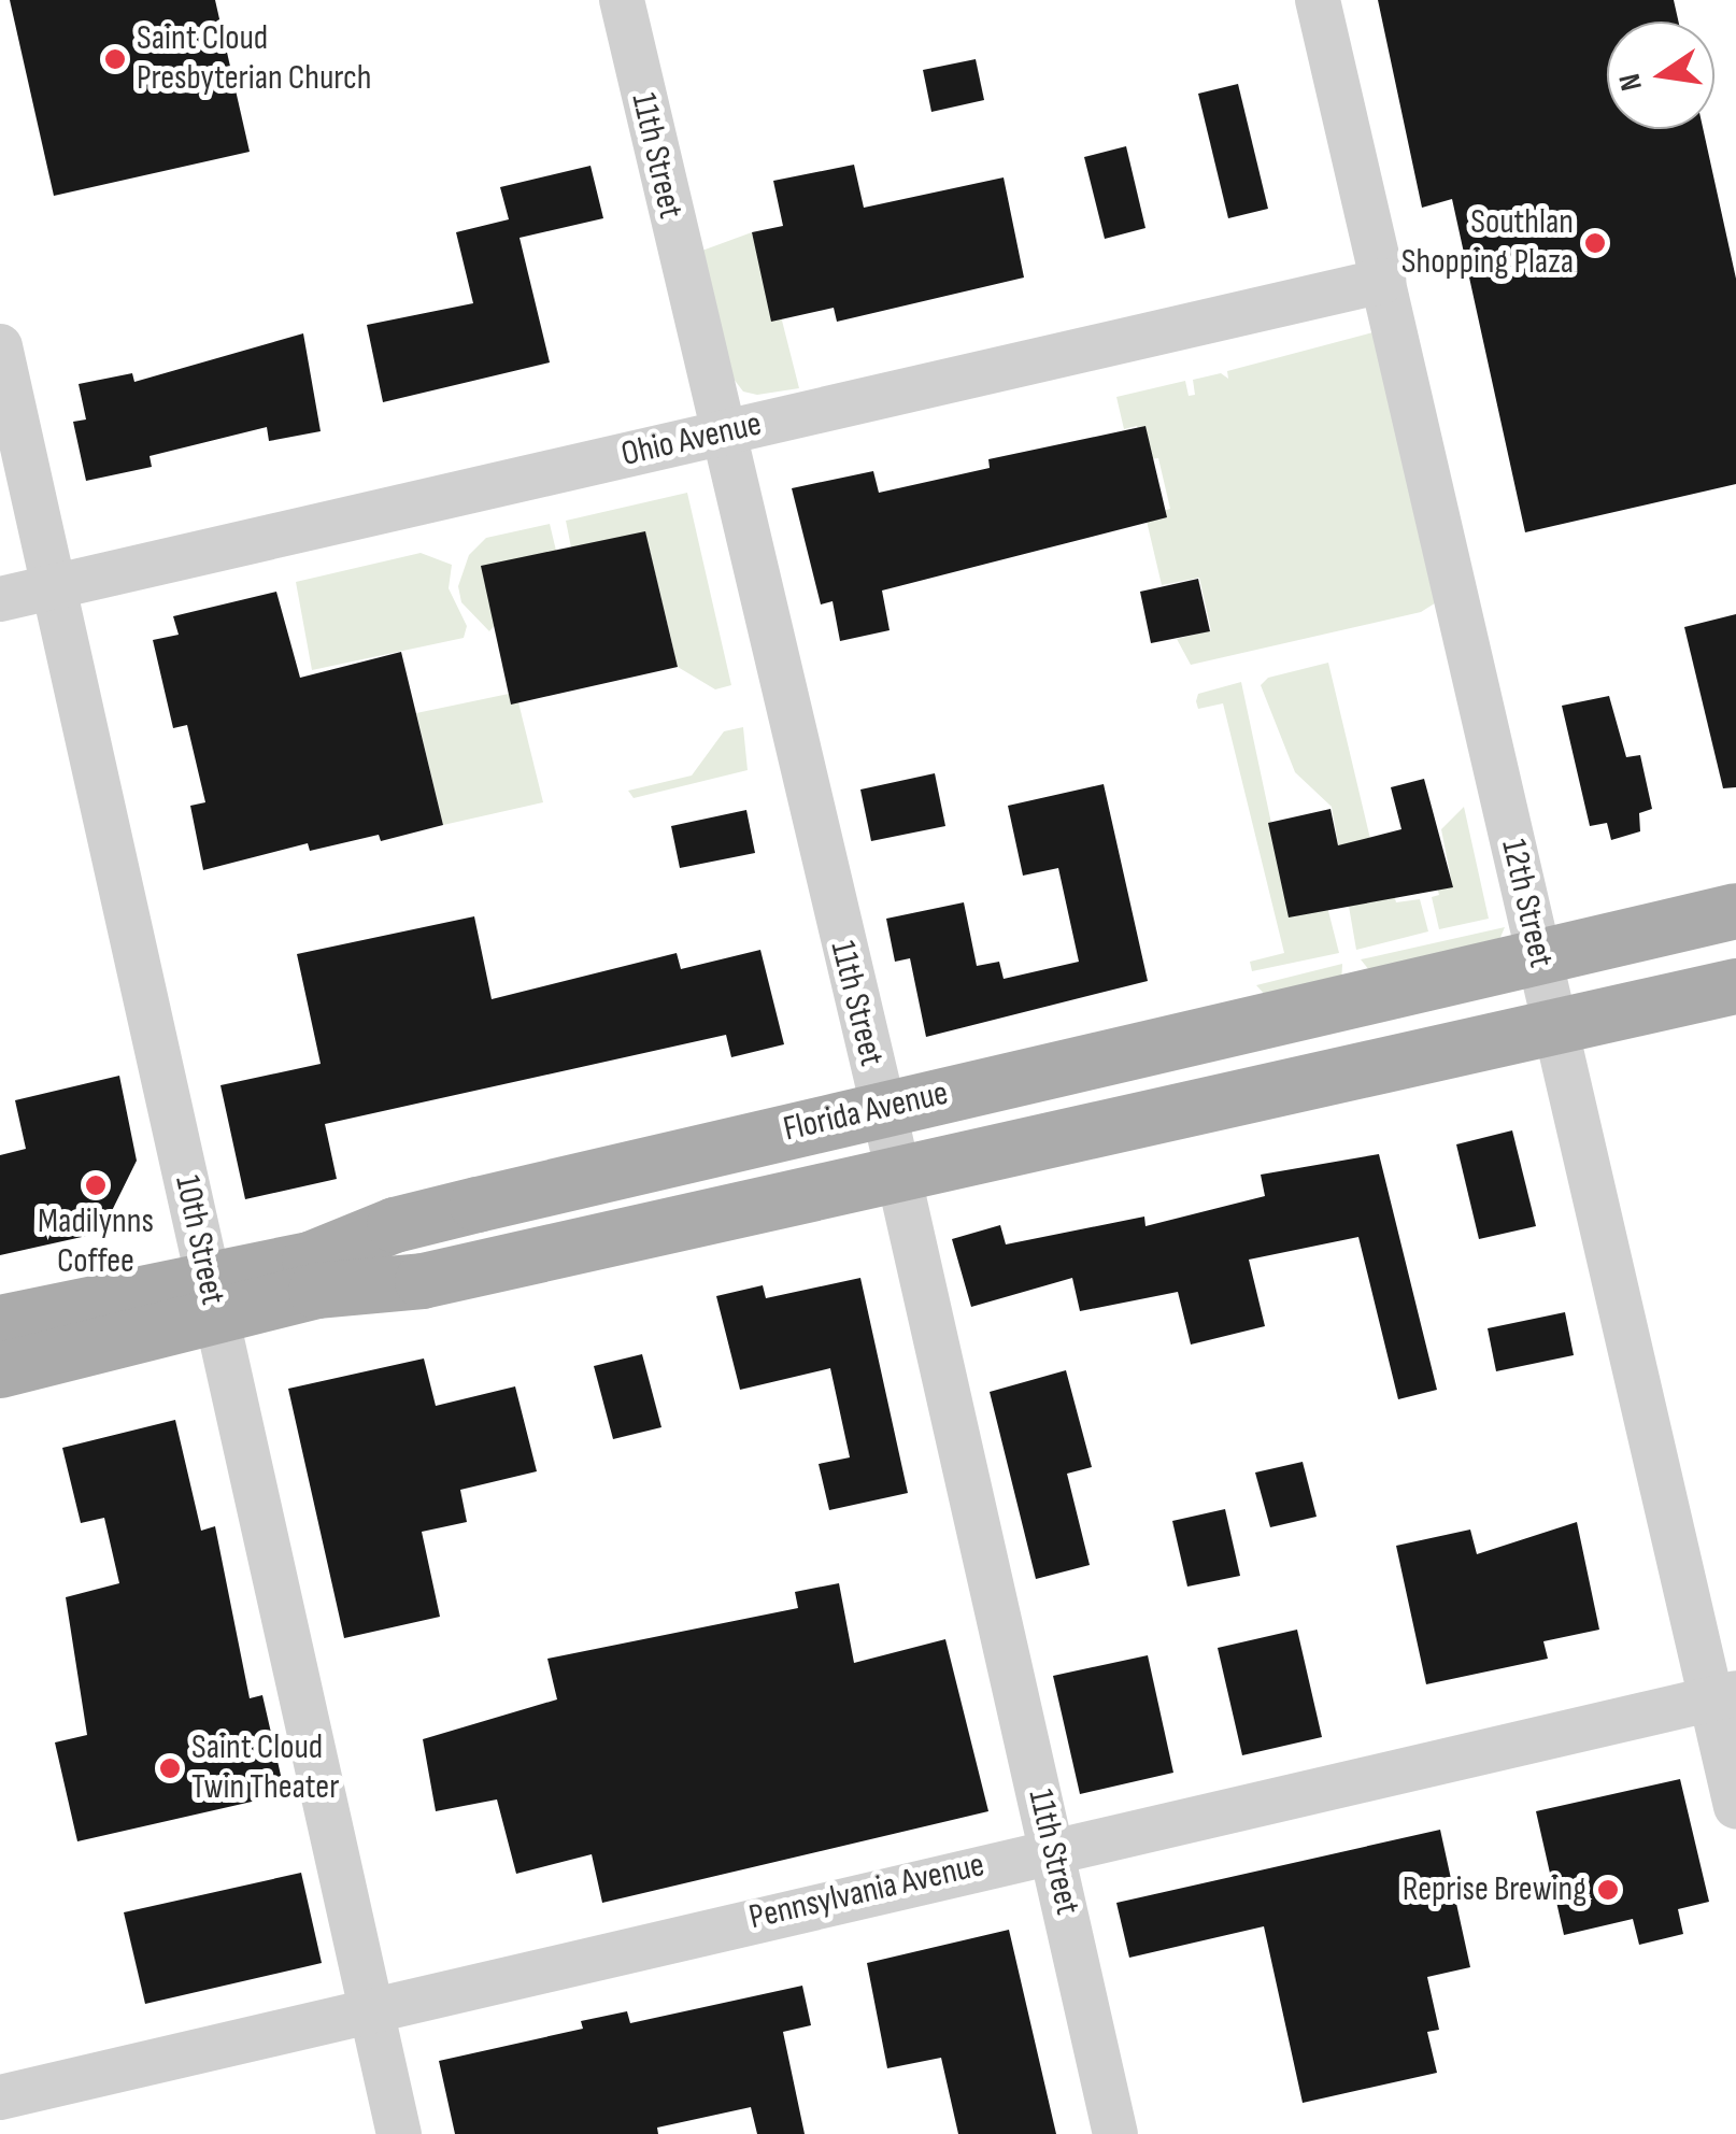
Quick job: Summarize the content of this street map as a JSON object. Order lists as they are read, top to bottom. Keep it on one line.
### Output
{"streets":{"main road":["Florida Avenue"],"street":["11th Street","Ohio Avenue","12th Street","10th Street","Pennsylvania Avenue"]},"crossings":[["11th Street","Ohio Avenue"],["11th Street","Florida Avenue"],["11th Street","Pennsylvania Avenue"],["Ohio Avenue","12th Street"],["Ohio Avenue","10th Street"],["12th Street","Florida Avenue"],["12th Street","Pennsylvania Avenue"],["Florida Avenue","10th Street"],["10th Street","Pennsylvania Avenue"]],"places":["Saint Cloud Presbyterian Church","Southlan Shopping Plaza","Madilynns Coffee","Saint Cloud Twin Theater","Reprise Brewing"],"north":"left"}
